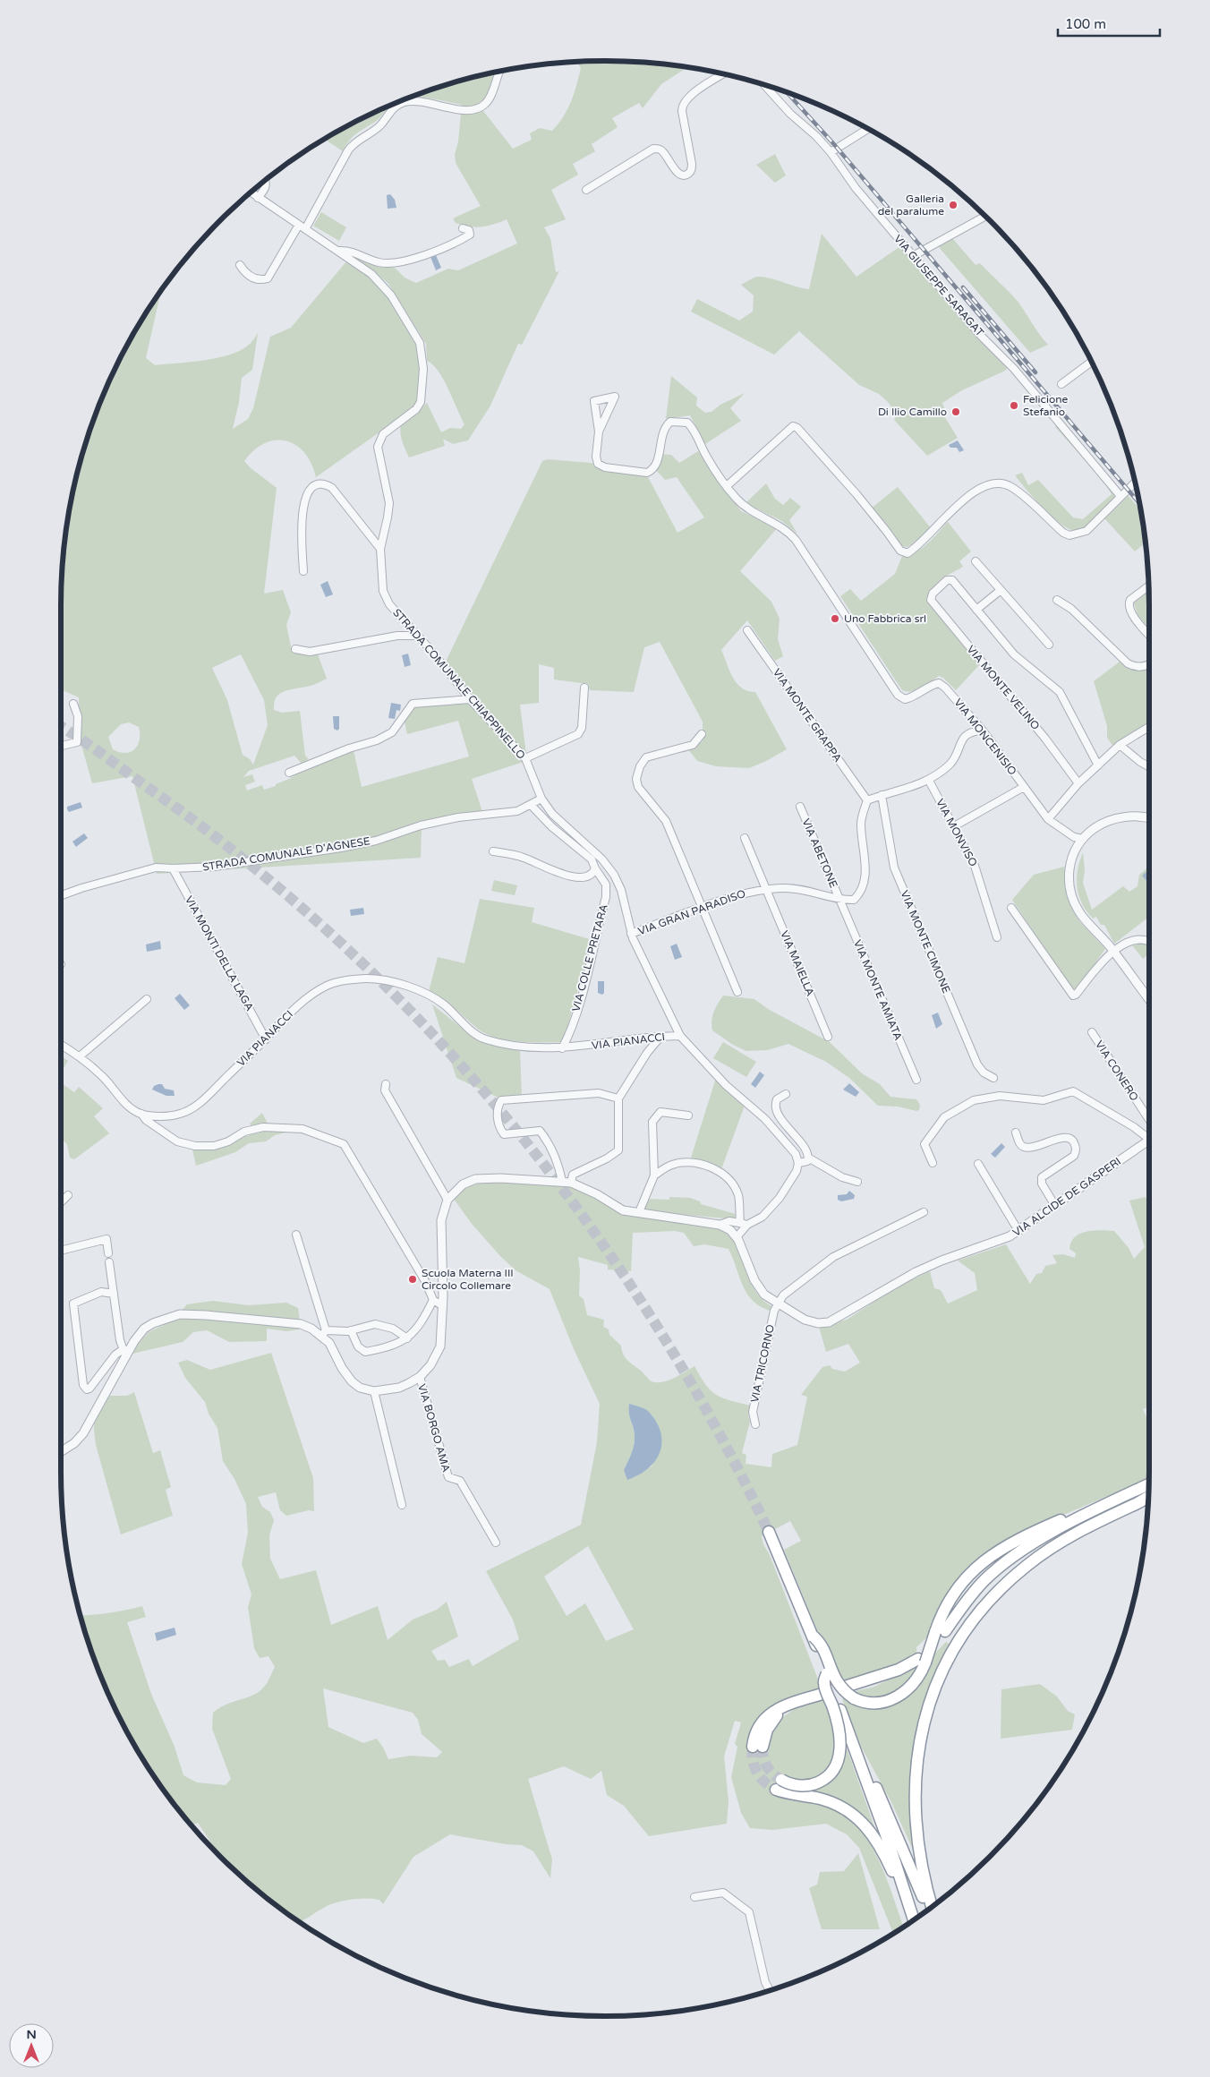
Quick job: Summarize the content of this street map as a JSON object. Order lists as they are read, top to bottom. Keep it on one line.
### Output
{"streets":{"street":["VIA GIUSEPPE SARAGAT","STRADA COMUNALE CHIAPPINELLO","VIA MONTE VELINO","VIA MONTE GRAPPA","VIA MONCENISIO","VIA MONVISO","VIA ABETONE","STRADA COMUNALE D'AGNESE","VIA GRAN PARADISO","VIA MONTE CIMONE","VIA MONTI DELLA LAGA","VIA COLLE PRETARA","VIA MAIELLA","VIA MONTE AMIATA","VIA PIANACCI","VIA CONERO","VIA ALCIDE DE GASPERI","VIA TRICORNO","VIA BORGO AMA"]},"crossings":[["STRADA COMUNALE CHIAPPINELLO","STRADA COMUNALE D'AGNESE"],["STRADA COMUNALE CHIAPPINELLO","VIA GRAN PARADISO"],["STRADA COMUNALE CHIAPPINELLO","VIA PIANACCI"],["VIA MONTE GRAPPA","VIA GRAN PARADISO"],["VIA ABETONE","VIA GRAN PARADISO"],["VIA ABETONE","VIA MONTE AMIATA"],["STRADA COMUNALE D'AGNESE","VIA MONTI DELLA LAGA"],["STRADA COMUNALE D'AGNESE","VIA COLLE PRETARA"],["VIA GRAN PARADISO","VIA MAIELLA"],["VIA GRAN PARADISO","VIA MONTE AMIATA"],["VIA MONTI DELLA LAGA","VIA PIANACCI"],["VIA COLLE PRETARA","VIA PIANACCI"],["VIA ALCIDE DE GASPERI","VIA TRICORNO"]],"places":["Galleria del paralume","Felicione Stefanio","Di Ilio Camillo","Uno Fabbrica srl","Scuola Materna III Circolo Collemare"],"scale_bar":"100 m","north":"top"}
